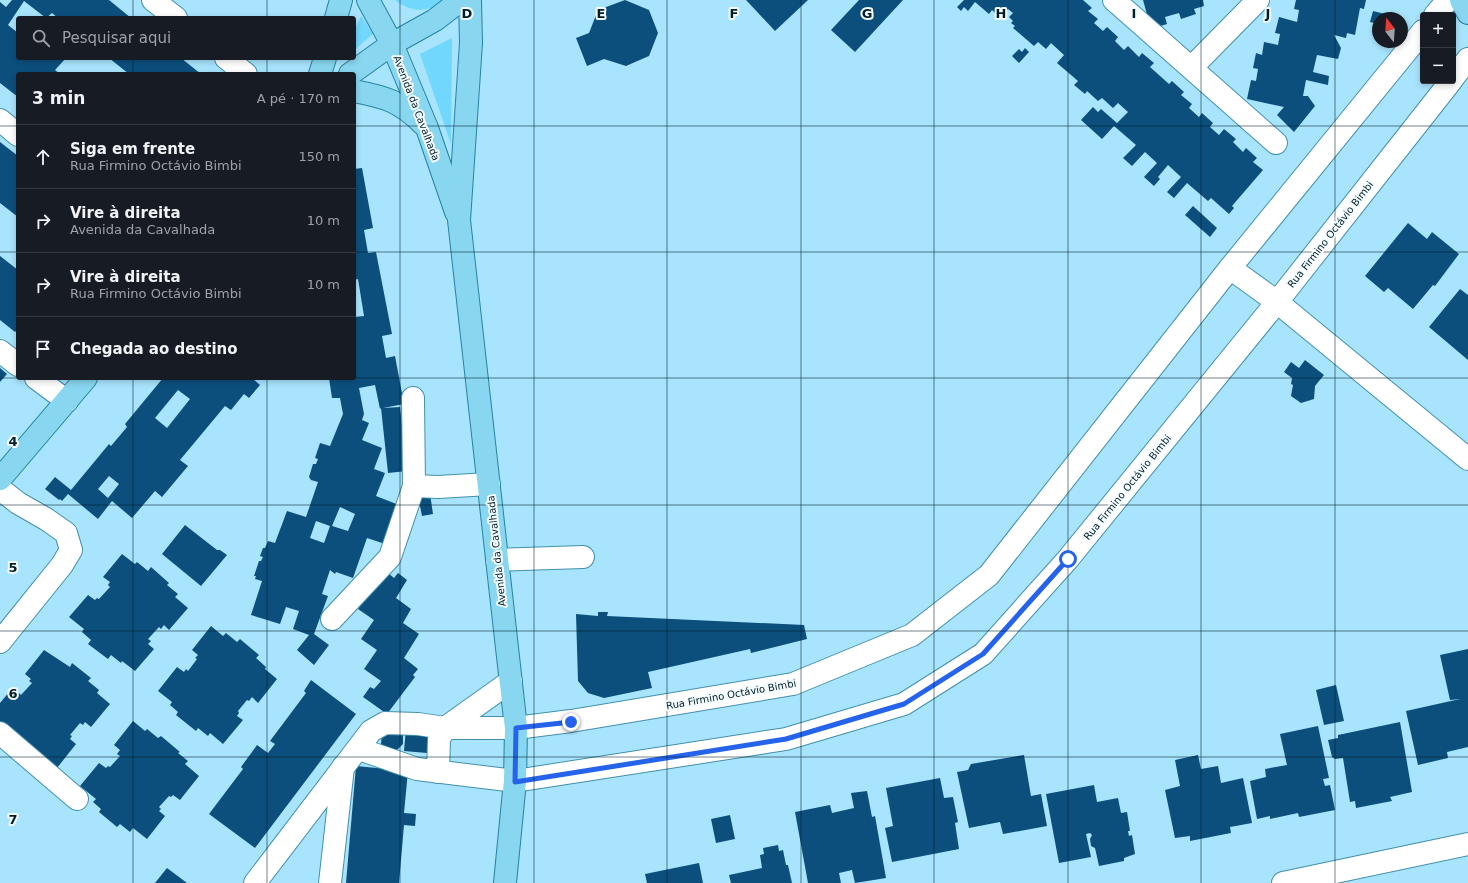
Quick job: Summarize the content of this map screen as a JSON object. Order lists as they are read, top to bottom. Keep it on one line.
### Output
{"streets":{"main road":["Avenida da Cavalhada"],"street":["Rua Firmino Octávio Bimbi"]},"crossings":[["Avenida da Cavalhada","Rua Firmino Octávio Bimbi"]],"north":"top","page":{"map_buttons":["+","−"],"search":"Pesquisar aqui","heading":["3 min","A pé · 170 m"],"list":[["Siga em frente","Rua Firmino Octávio Bimbi","150 m"],["Vire à direita","Avenida da Cavalhada","10 m"],["Vire à direita","Rua Firmino Octávio Bimbi","10 m"],"Chegada ao destino"]},"grid":{"columns":["D","E","F","G","H","I","J"],"rows":["4","5","6","7"]}}
